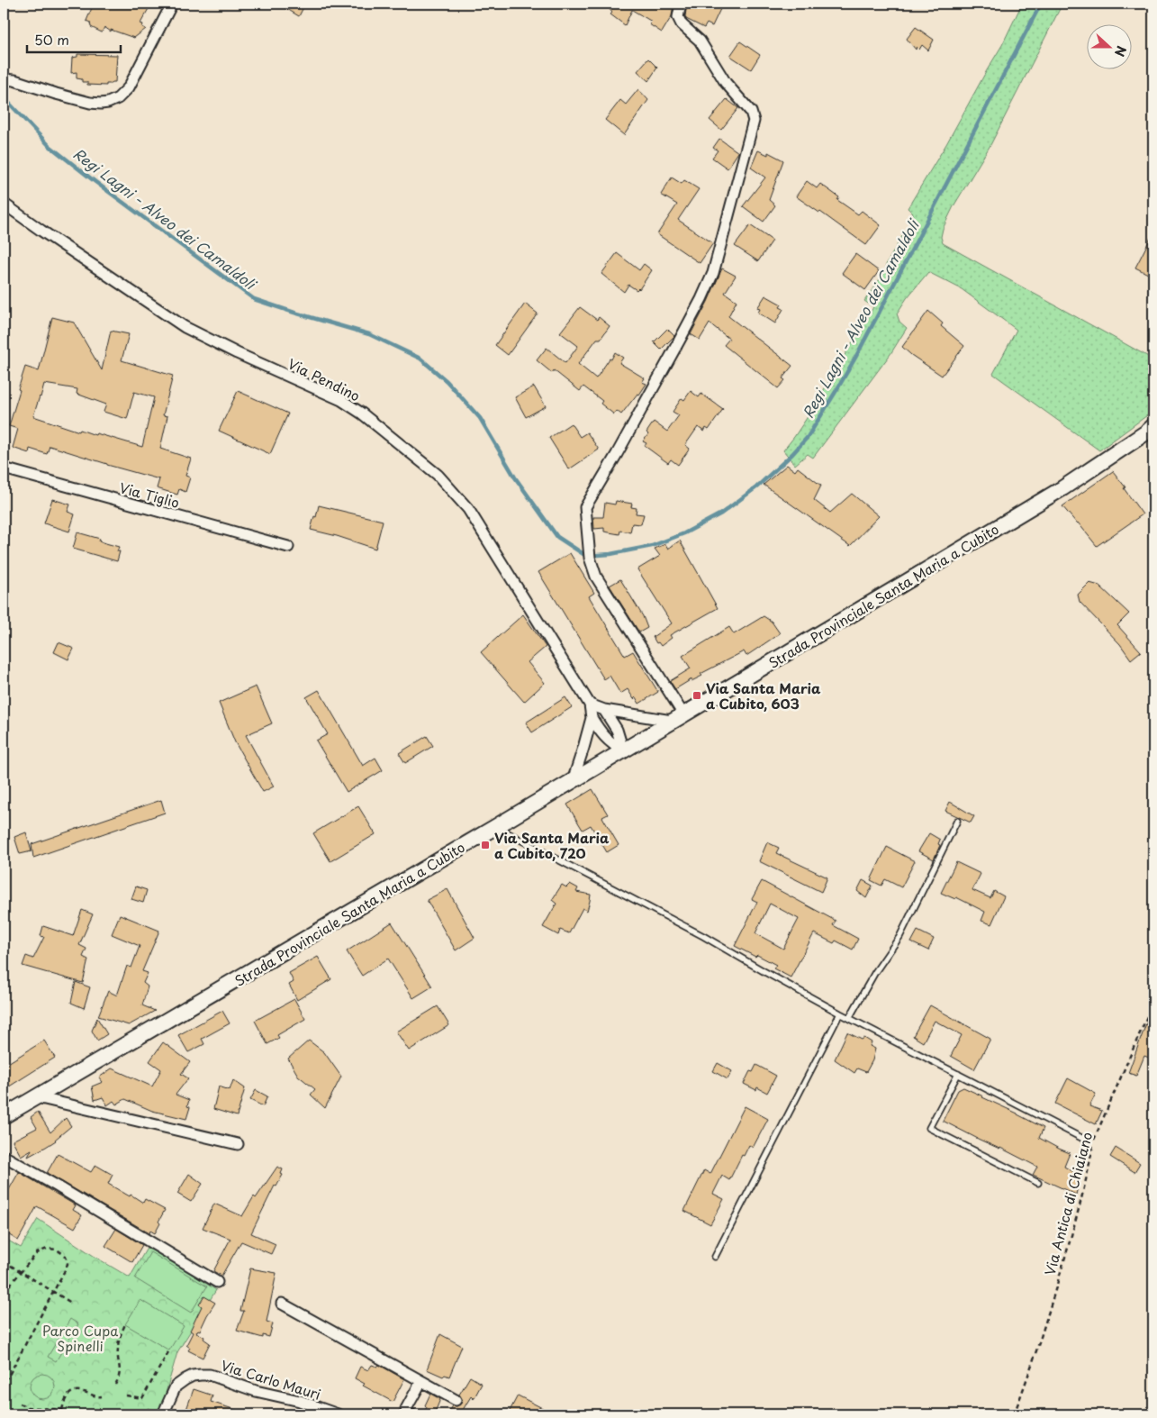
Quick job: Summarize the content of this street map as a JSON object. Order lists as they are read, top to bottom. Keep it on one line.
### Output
{"streets":{"main road":["Strada Provinciale Santa Maria a Cubito"],"street":["Via Pendino","Via Tiglio","Via Carlo Mauri"],"path":["Via Antica di Chiaiano"]},"crossings":[["Via Pendino","Strada Provinciale Santa Maria a Cubito"]],"water":["Regi Lagni - Alveo dei Camaldoli"],"parks":["Parco Cupa Spinelli"],"places":{"transit":["Via Santa Maria a Cubito, 603","Via Santa Maria a Cubito, 720"]},"scale_bar":"50 m","north":"right"}
